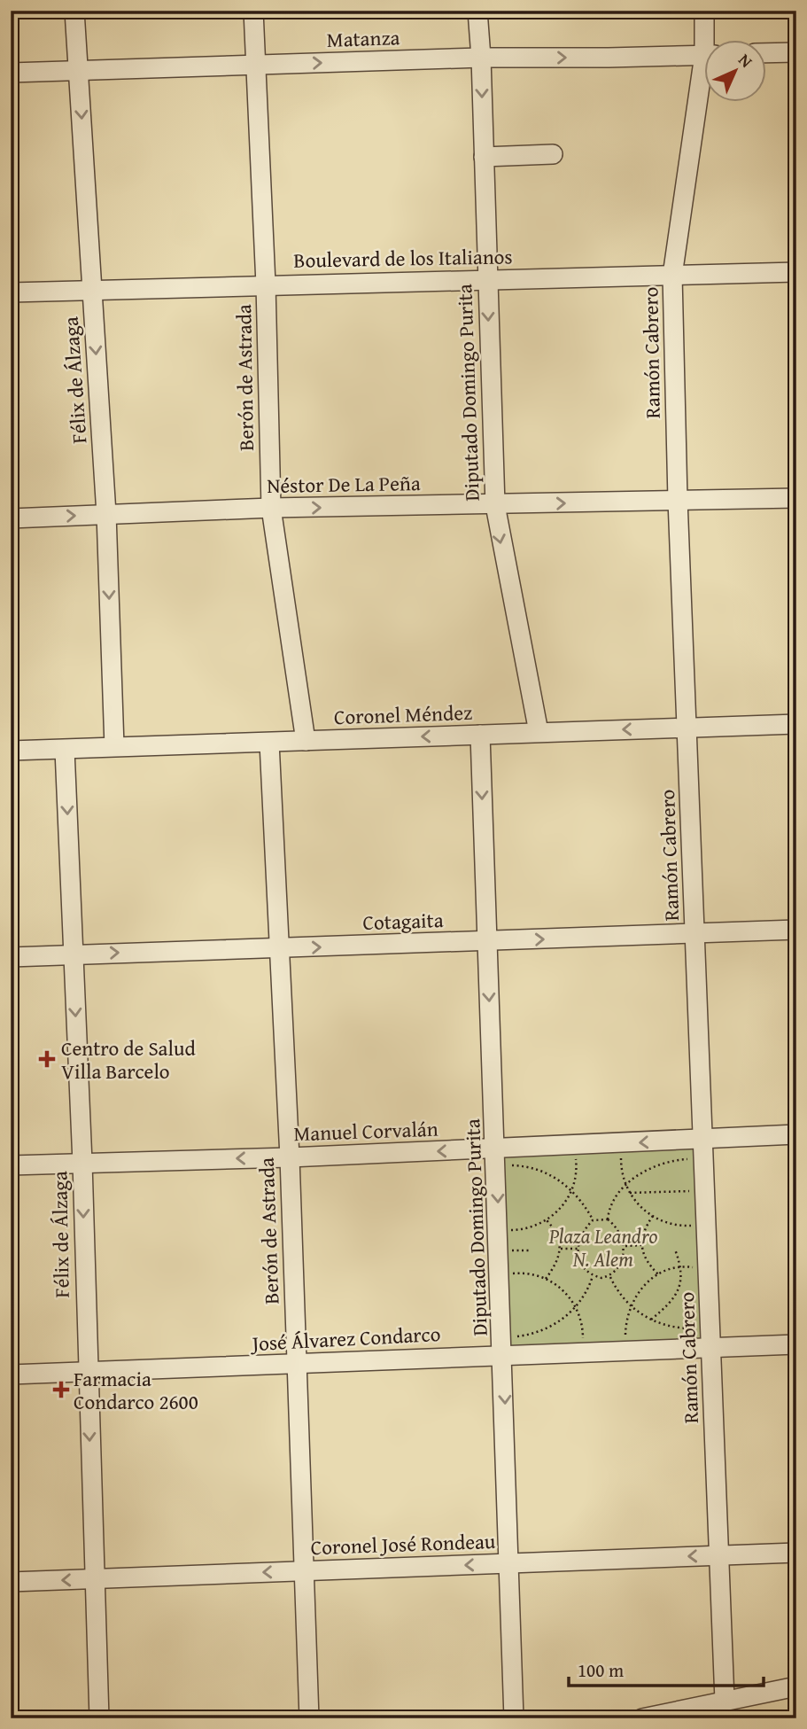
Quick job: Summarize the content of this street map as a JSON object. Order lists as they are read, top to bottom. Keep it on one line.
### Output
{"streets":{"street":["Matanza","Boulevard de los Italianos","Ramón Cabrero","Berón de Astrada","Félix de Álzaga","Diputado Domingo Purita","Néstor De La Peña","Coronel Méndez","Cotagaita","Manuel Corvalán","José Álvarez Condarco","Coronel José Rondeau"]},"crossings":[["Matanza","Berón de Astrada"],["Matanza","Félix de Álzaga"],["Matanza","Diputado Domingo Purita"],["Boulevard de los Italianos","Ramón Cabrero"],["Boulevard de los Italianos","Berón de Astrada"],["Boulevard de los Italianos","Félix de Álzaga"],["Boulevard de los Italianos","Diputado Domingo Purita"],["Ramón Cabrero","Néstor De La Peña"],["Ramón Cabrero","Coronel Méndez"],["Ramón Cabrero","Cotagaita"],["Ramón Cabrero","Manuel Corvalán"],["Ramón Cabrero","José Álvarez Condarco"],["Ramón Cabrero","Coronel José Rondeau"],["Berón de Astrada","Néstor De La Peña"],["Berón de Astrada","Coronel Méndez"],["Berón de Astrada","Cotagaita"],["Berón de Astrada","Manuel Corvalán"],["Berón de Astrada","José Álvarez Condarco"],["Berón de Astrada","Coronel José Rondeau"],["Félix de Álzaga","Néstor De La Peña"],["Félix de Álzaga","Coronel Méndez"],["Félix de Álzaga","Cotagaita"],["Félix de Álzaga","Manuel Corvalán"],["Félix de Álzaga","José Álvarez Condarco"],["Félix de Álzaga","Coronel José Rondeau"],["Diputado Domingo Purita","Néstor De La Peña"],["Diputado Domingo Purita","Coronel Méndez"],["Diputado Domingo Purita","Cotagaita"],["Diputado Domingo Purita","Manuel Corvalán"],["Diputado Domingo Purita","José Álvarez Condarco"],["Diputado Domingo Purita","Coronel José Rondeau"]],"one_way":["Matanza","Félix de Álzaga","Diputado Domingo Purita","Néstor De La Peña","Coronel Méndez","Cotagaita","Manuel Corvalán","Coronel José Rondeau"],"parks":["Plaza Leandro N. Alem"],"places":{"health":["Centro de Salud Villa Barcelo","Farmacia Condarco 2600"]},"scale_bar":"100 m","north":"top right"}
